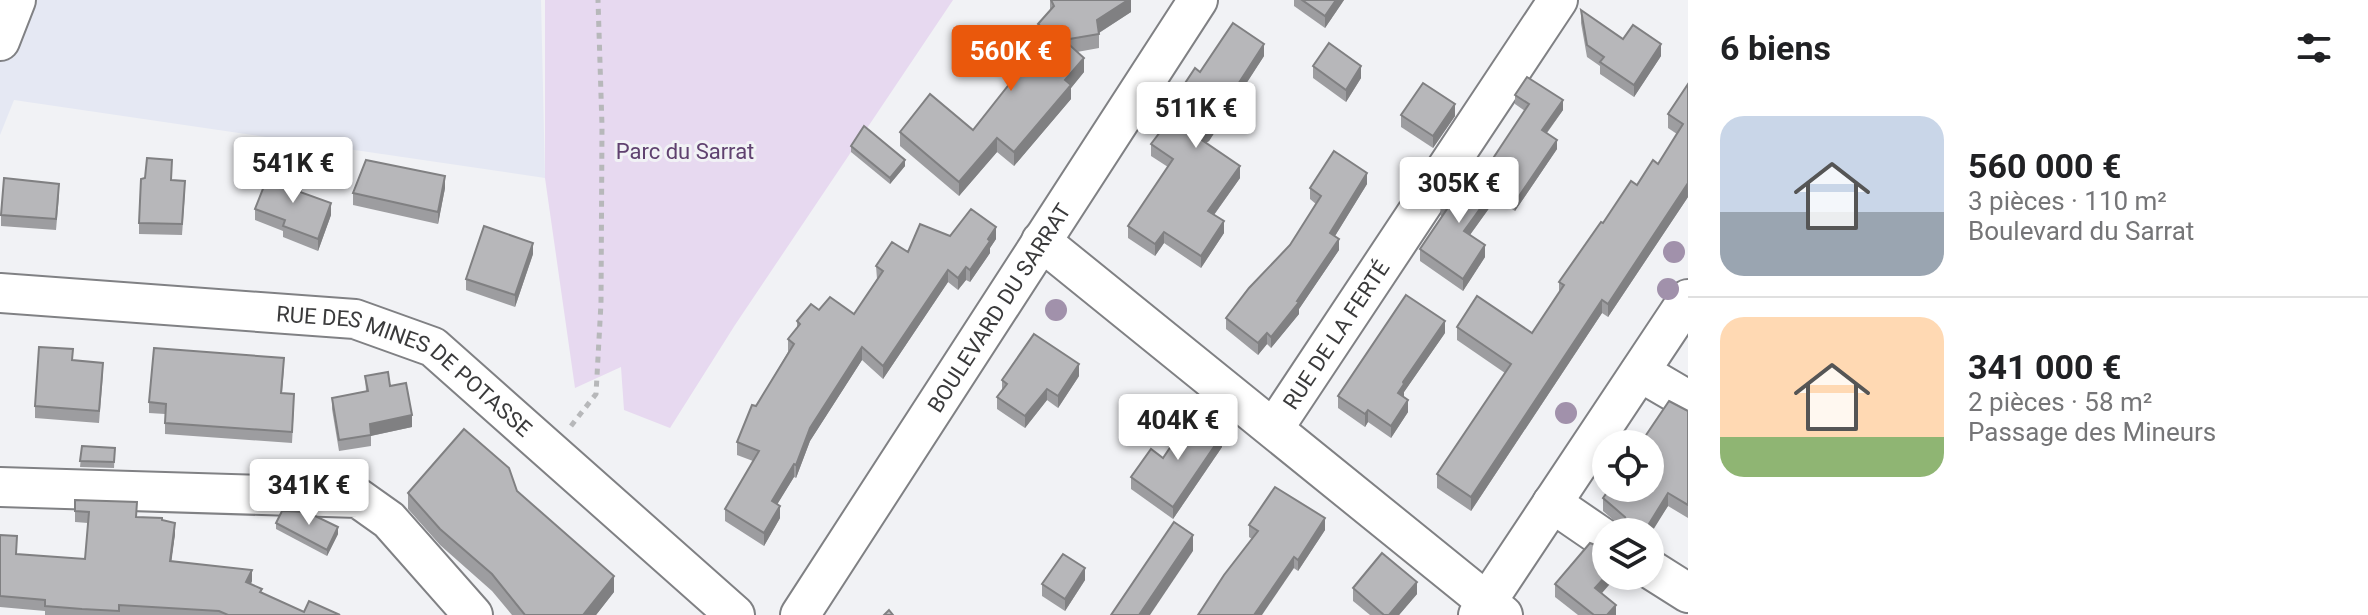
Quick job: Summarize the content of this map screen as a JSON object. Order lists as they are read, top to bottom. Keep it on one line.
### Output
{"streets":{"street":["BOULEVARD DU SARRAT","RUE DE LA FERTÉ","RUE DES MINES DE POTASSE"]},"parks":["Parc du Sarrat"],"page":{"heading":"6 biens","price":["560K €","511K €","541K €","305K €","404K €","341K €"],"list":[{"name":"560 000 €","note":"3 pièces · 110 m² · Boulevard du Sarrat"},{"name":"341 000 €","note":"2 pièces · 58 m² · Passage des Mineurs"}]}}
